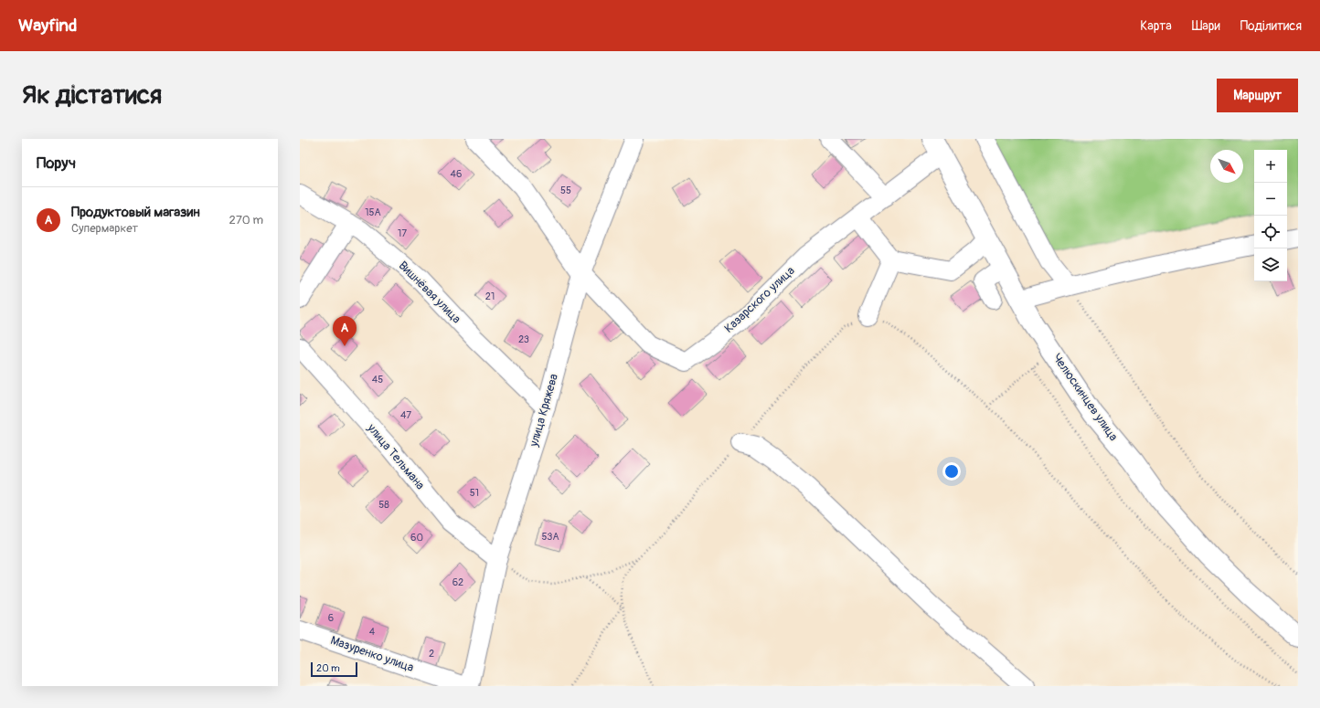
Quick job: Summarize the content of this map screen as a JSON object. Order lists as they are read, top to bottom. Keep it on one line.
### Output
{"streets":{"main road":["Челюскинцев улица"],"street":["Вишнёвая улица","Казарского улица","улица Кряжева","улица Тельмана","Мазуренко улица"]},"crossings":[["Вишнёвая улица","улица Кряжева"],["Казарского улица","Челюскинцев улица"],["Казарского улица","улица Кряжева"],["улица Кряжева","улица Тельмана"]],"house_numbers":["46","55","15А","17","21","23","45","47","51","58","53А","60","62","6","4","2"],"scale_bar":"20 m","north":"bottom right","page":{"header":"Wayfind","nav":["Карта","Шари","Поділитися"],"buttons":"Маршрут","title":"Як дістатися","heading":"Поруч","map_buttons":["+","−"],"list":[{"mark":"A","name":"Продуктовый магазин","note":"Супермаркет","value":"270 m"}],"pins":"A","scale":"20 m"}}
